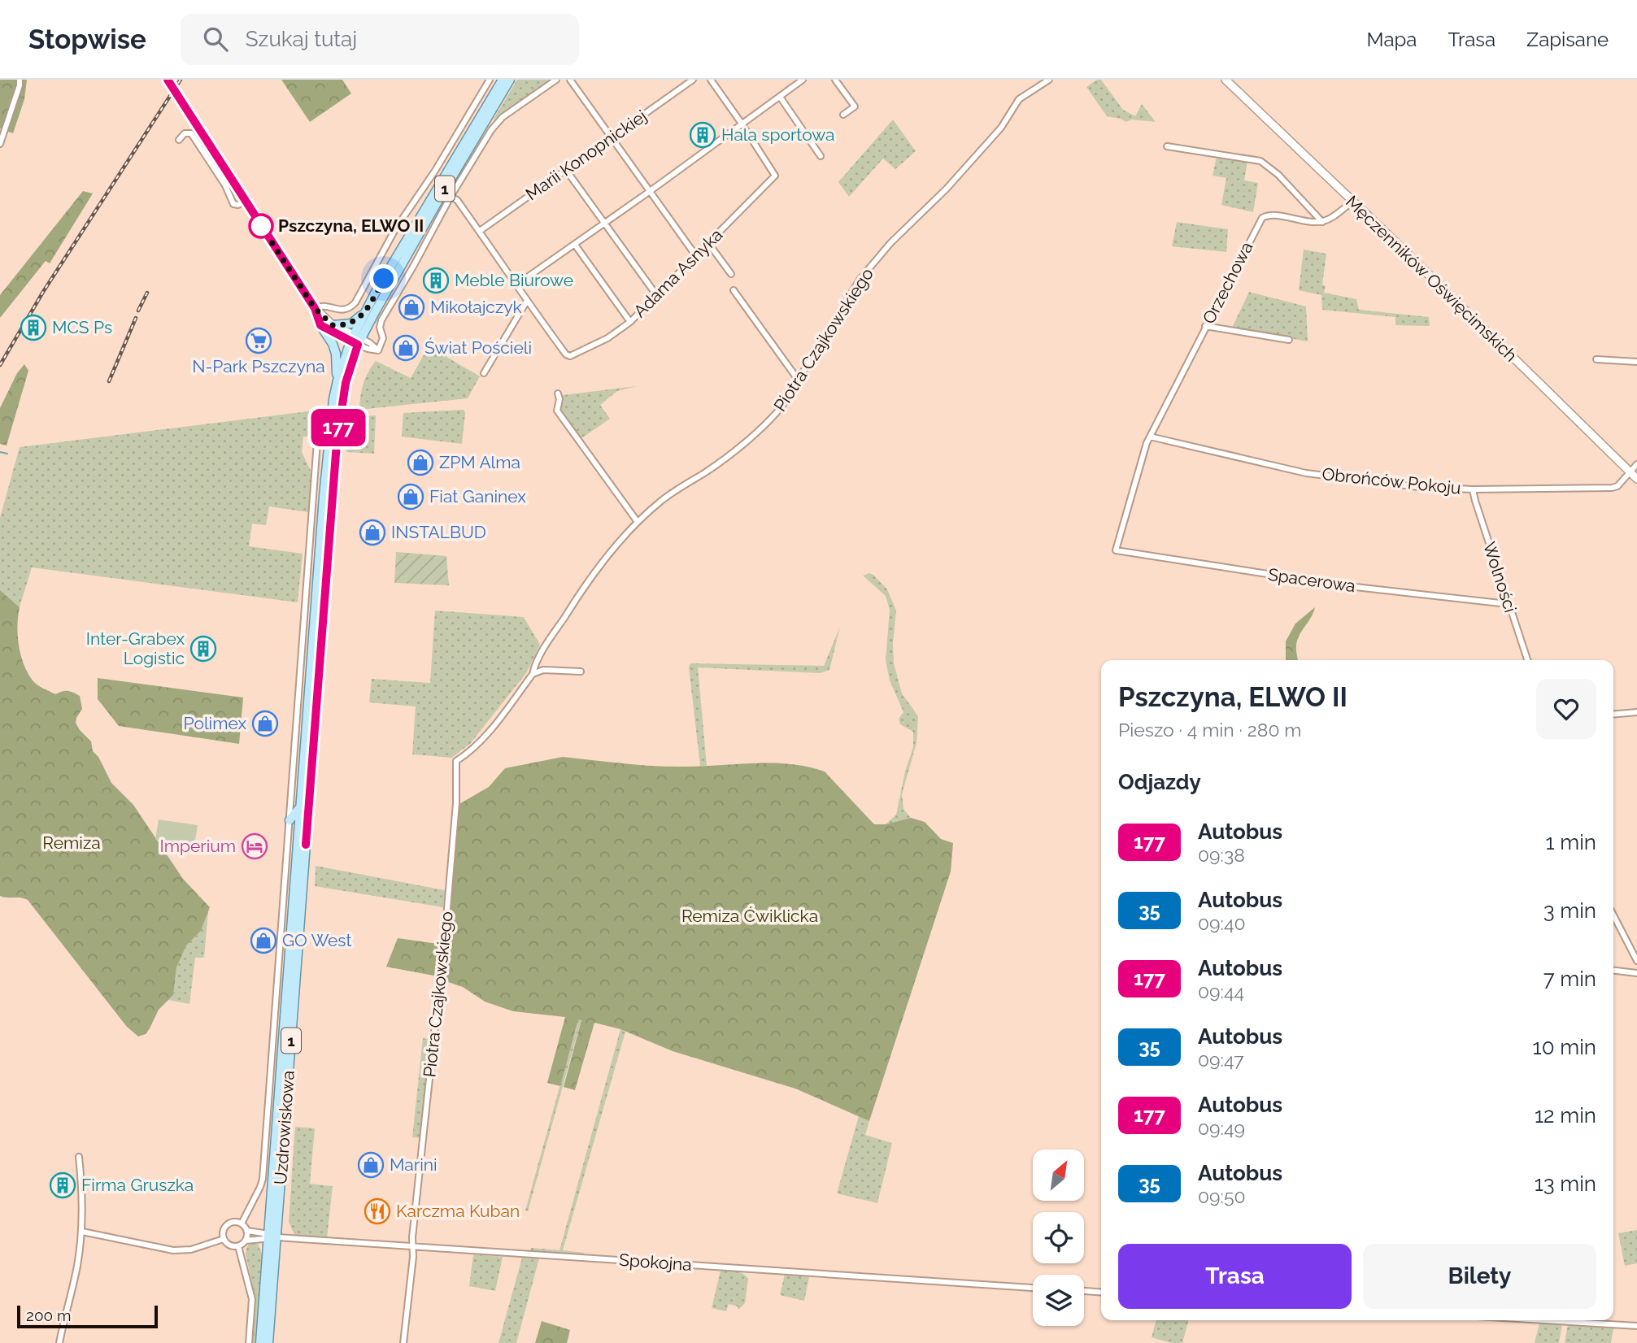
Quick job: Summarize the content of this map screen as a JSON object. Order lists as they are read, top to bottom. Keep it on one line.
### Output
{"streets":{"main road":["1","Męczenników Oświęcimskich","Uzdrowiskowa"],"street":["Marii Konopnickiej","Adama Asnyka","Orzechowa","Piotra Czajkowskiego","Obrońców Pokoju","Wolności","Spacerowa","Spokojna"]},"crossings":[["1","Uzdrowiskowa"],["Męczenników Oświęcimskich","Obrońców Pokoju"],["Orzechowa","Obrońców Pokoju"],["Orzechowa","Spacerowa"],["Piotra Czajkowskiego","Spokojna"],["Obrońców Pokoju","Wolności"],["Wolności","Spacerowa"],["Uzdrowiskowa","Spokojna"]],"parks":["Remiza","Remiza Ćwiklicka"],"places":{"building":["Hala sportowa","Meble Biurowe","MCS Ps","Inter-Grabex Logistic","Firma Gruszka"],"other":["Pszczyna, ELWO II"],"shop":["Mikołajczyk","Świat Pościeli","ZPM Alma","Fiat Ganinex","INSTALBUD","Polimex","GO West","Marini"],"supermarket":["N-Park Pszczyna"],"hotel":["Imperium"],"restaurant":["Karczma Kuban"]},"lines":["bus line 177"],"scale_bar":"200 m","north":"top right","page":{"header":"Stopwise","search":"Szukaj tutaj","nav":["Mapa","Trasa","Zapisane"],"on_map":"177","heading":[["Pszczyna, ELWO II","Pieszo · 4 min · 280 m"],"Odjazdy"],"list":[{"mark":"177","name":"Autobus","note":"09:38","value":"1 min"},{"mark":"35","name":"Autobus","note":"09:40","value":"3 min"},{"mark":"177","name":"Autobus","note":"09:44","value":"7 min"},{"mark":"35","name":"Autobus","note":"09:47","value":"10 min"},{"mark":"177","name":"Autobus","note":"09:49","value":"12 min"},{"mark":"35","name":"Autobus","note":"09:50","value":"13 min"}],"buttons":["Trasa","Bilety"],"scale":"200 m"}}
